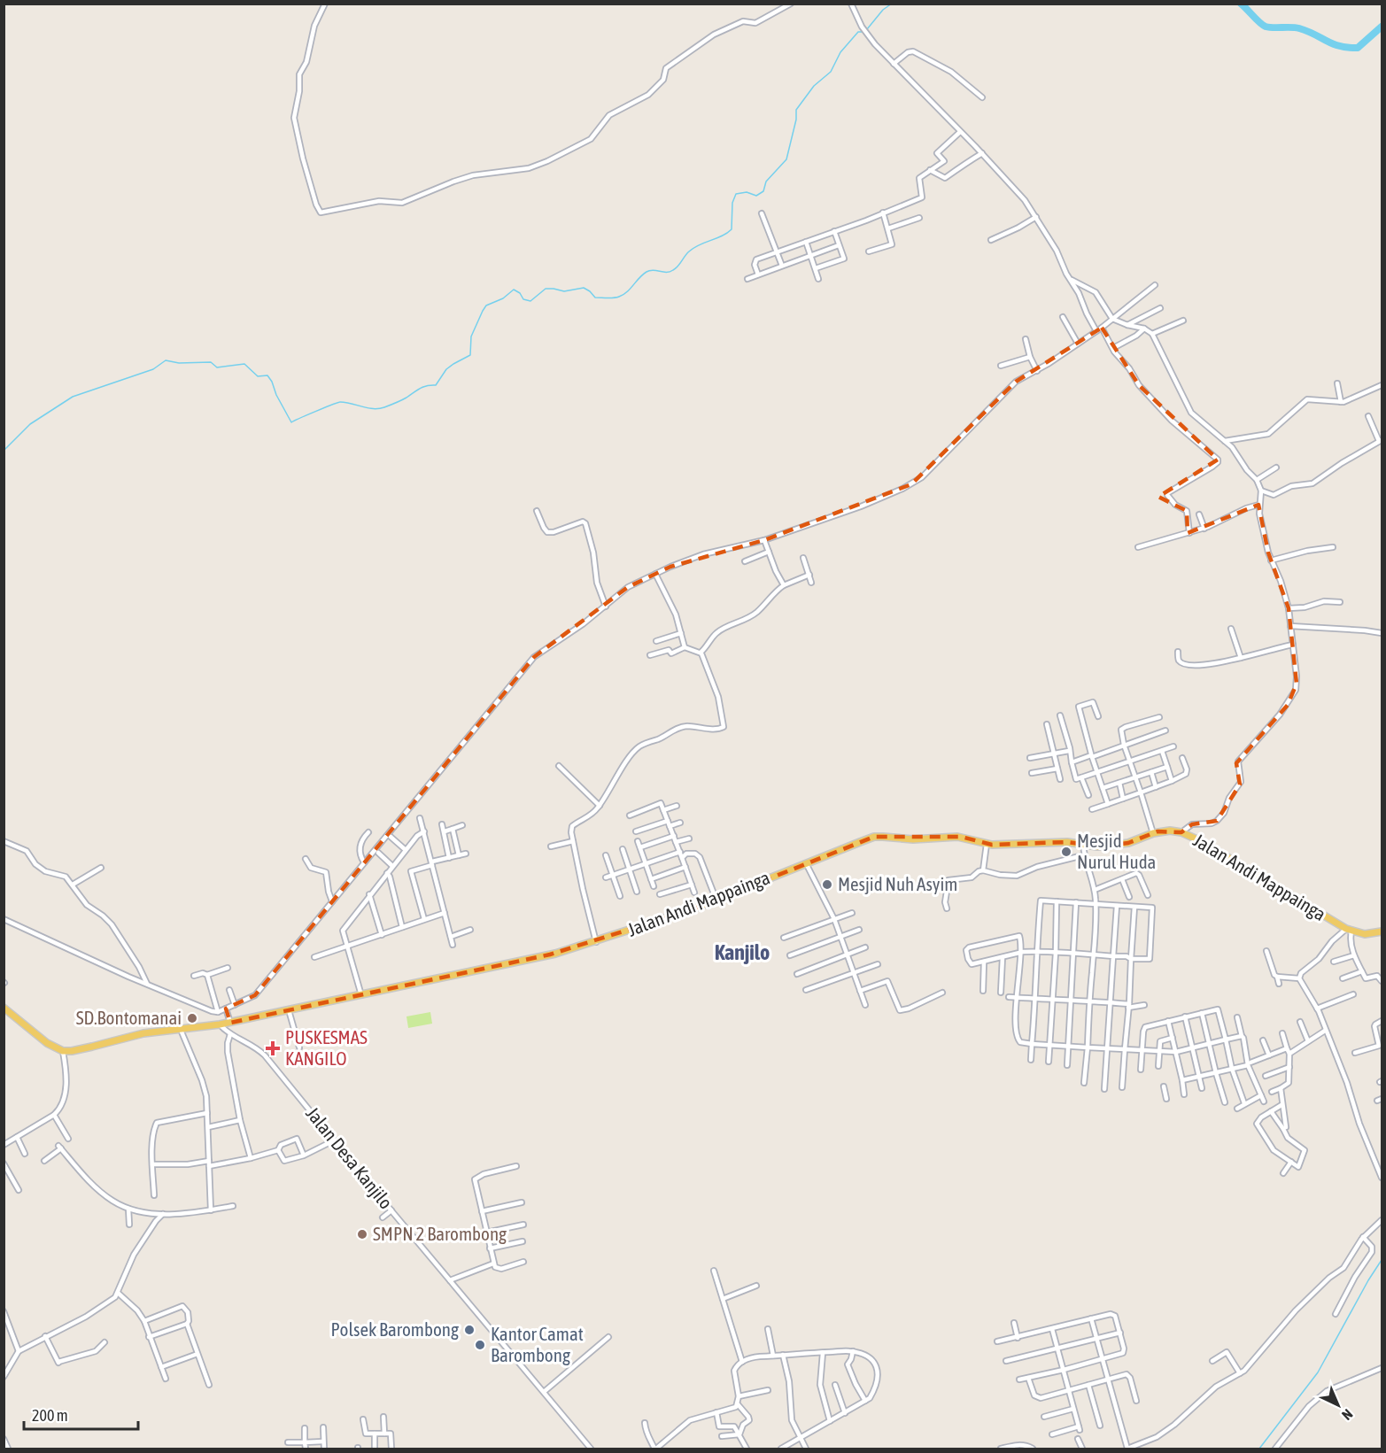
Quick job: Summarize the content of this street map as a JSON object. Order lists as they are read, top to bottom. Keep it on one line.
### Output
{"streets":{"main road":["Jalan Andi Mappainga"],"street":["Jalan Desa Kanjilo"]},"crossings":[["Jalan Andi Mappainga","Jalan Desa Kanjilo"]],"districts":["Kanjilo"],"places":{"other":["Mesjid Nurul Huda","Mesjid Nuh Asyim","SD.Bontomanai","SMPN 2 Barombong","Polsek Barombong","Kantor Camat Barombong"],"health":["PUSKESMAS KANGILO"]},"scale_bar":"200 m","north":"bottom right"}
